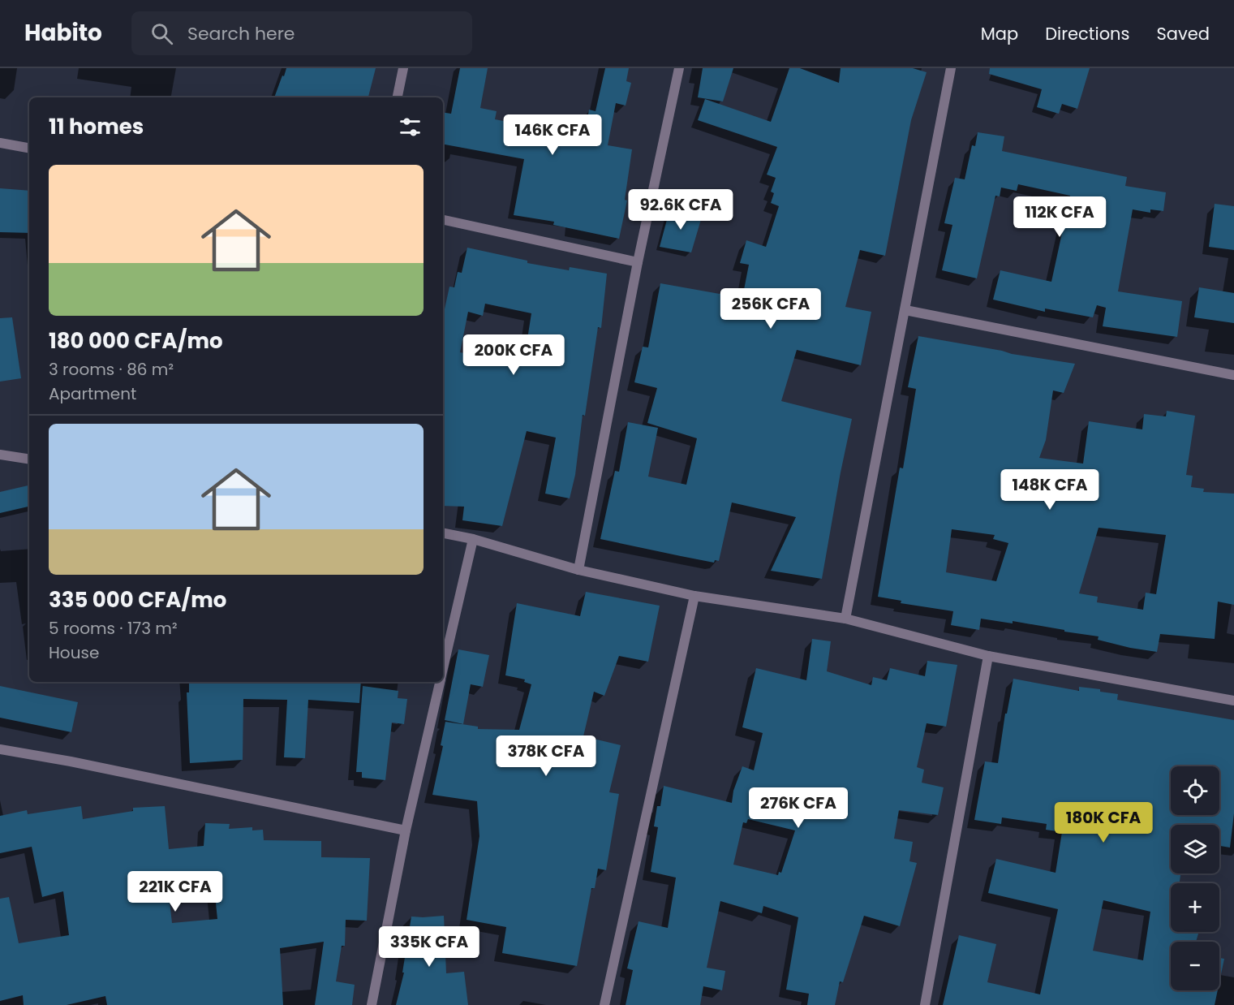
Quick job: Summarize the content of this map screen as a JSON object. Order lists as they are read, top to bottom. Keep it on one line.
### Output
{"page":{"header":"Habito","search":"Search here","nav":["Map","Directions","Saved"],"heading":"11 homes","price":["146K CFA","92.6K CFA","112K CFA","256K CFA","200K CFA","148K CFA","378K CFA","276K CFA","180K CFA","221K CFA","335K CFA"],"list":[{"name":"180 000 CFA/mo","note":"3 rooms · 86 m² · Apartment"},{"name":"335 000 CFA/mo","note":"5 rooms · 173 m² · House"}],"map_buttons":["+","−"]}}
